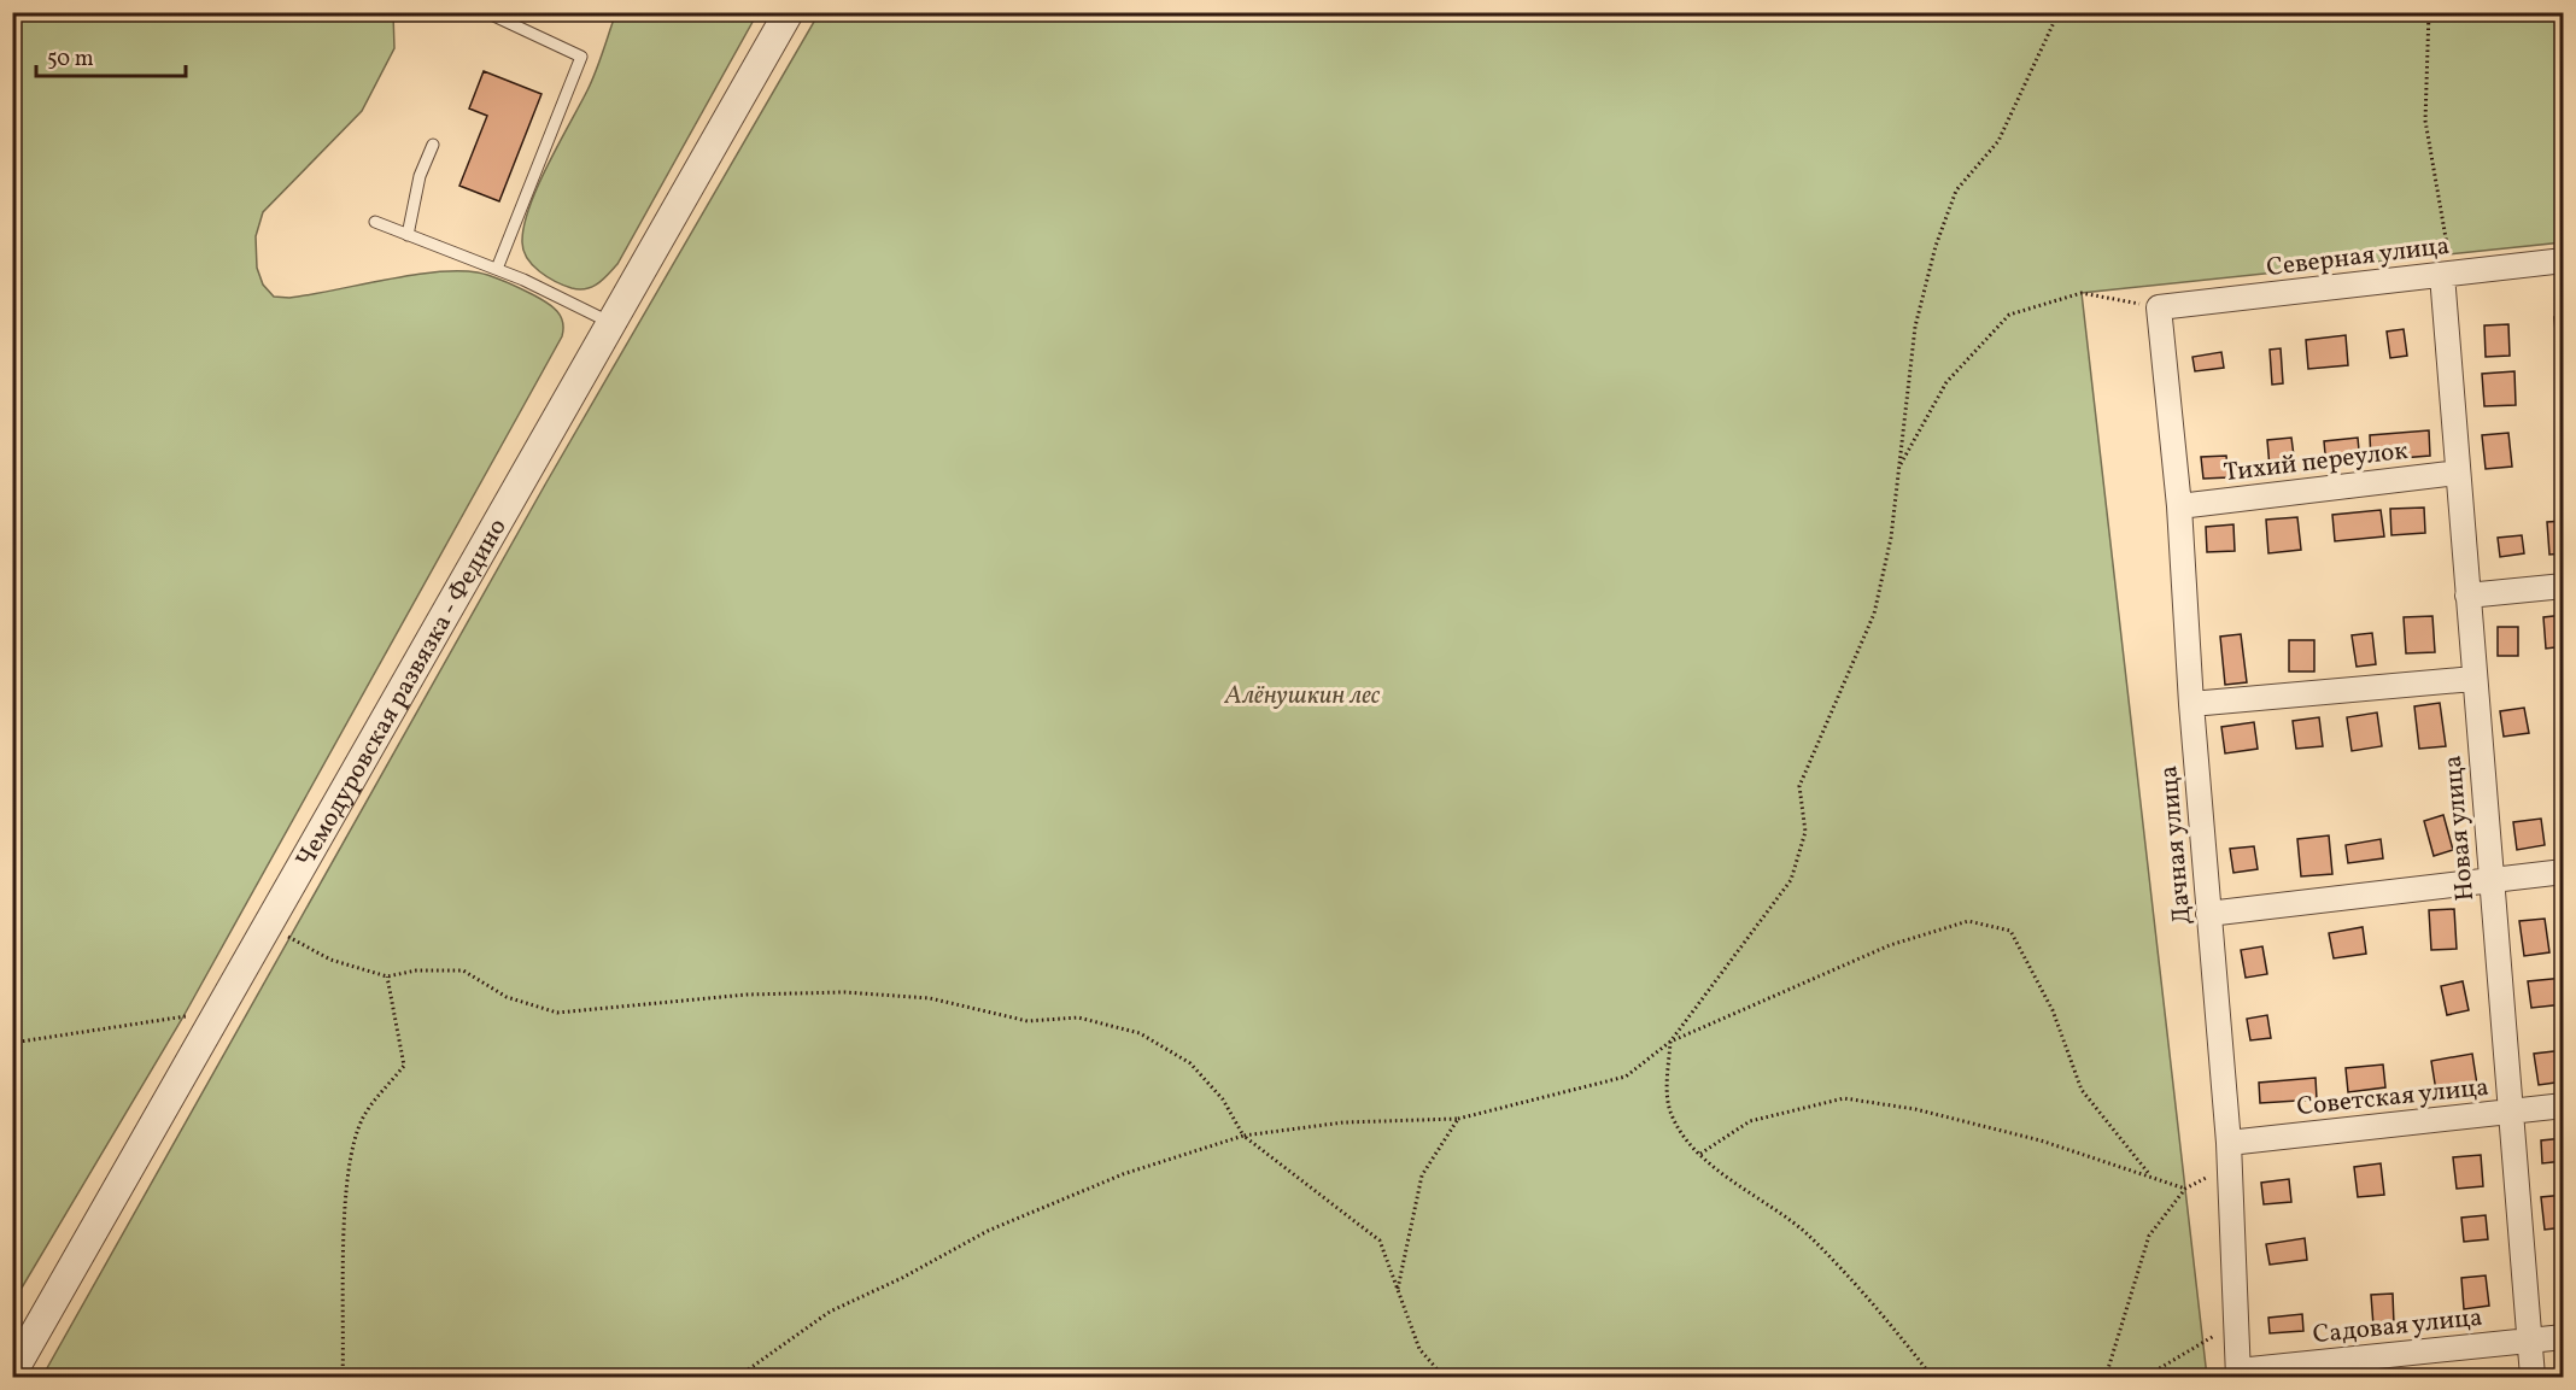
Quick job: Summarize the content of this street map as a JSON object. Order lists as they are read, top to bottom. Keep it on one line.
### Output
{"streets":{"street":["Северная улица","Тихий переулок","Чемодуровская развязка - Федино","Новая улица","Дачная улица","Советская улица","Садовая улица"]},"crossings":[["Северная улица","Новая улица"],["Северная улица","Дачная улица"],["Тихий переулок","Новая улица"],["Тихий переулок","Дачная улица"],["Новая улица","Советская улица"],["Новая улица","Садовая улица"],["Дачная улица","Советская улица"],["Дачная улица","Садовая улица"]],"parks":["Алёнушкин лес"],"scale_bar":"50 m"}
